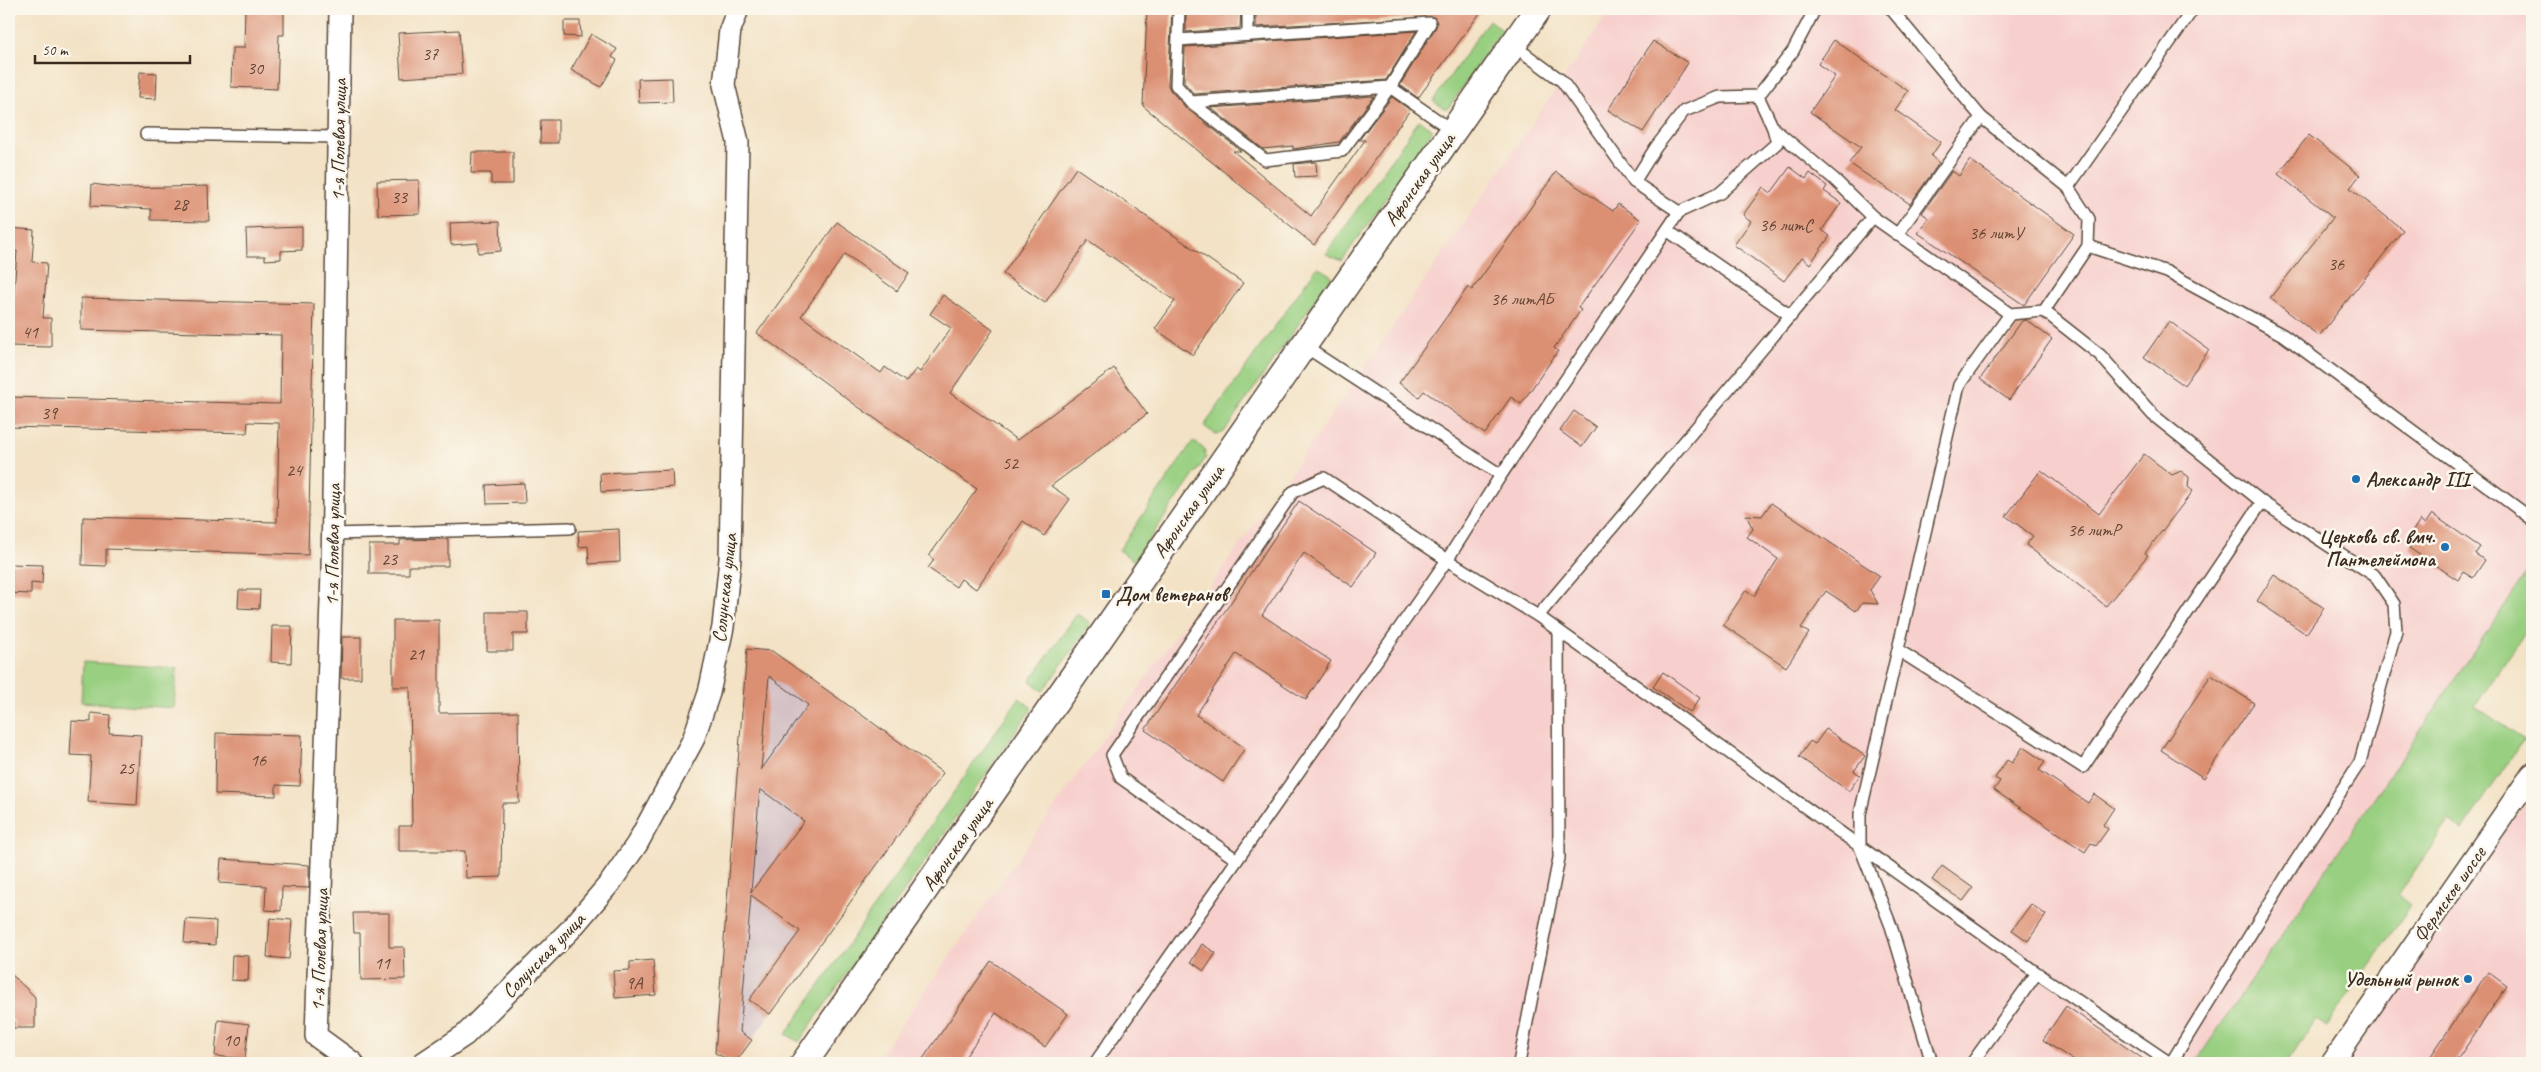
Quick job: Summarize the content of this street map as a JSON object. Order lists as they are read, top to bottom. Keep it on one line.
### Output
{"streets":{"street":["1-я Полевая улица","Афонская улица","Солунская улица","Фермское шоссе"]},"places":{"other":["Александр III","Церковь св. вмч. Пантелеймона","Удельный рынок"],"transit":["Дом ветеранов"]},"house_numbers":["37","30","33","28","36 литС","36 литУ","36","36 литАБ","41","39","52","24","36 литР","23","21","16","25","11","9А","10"],"scale_bar":"50 m"}
